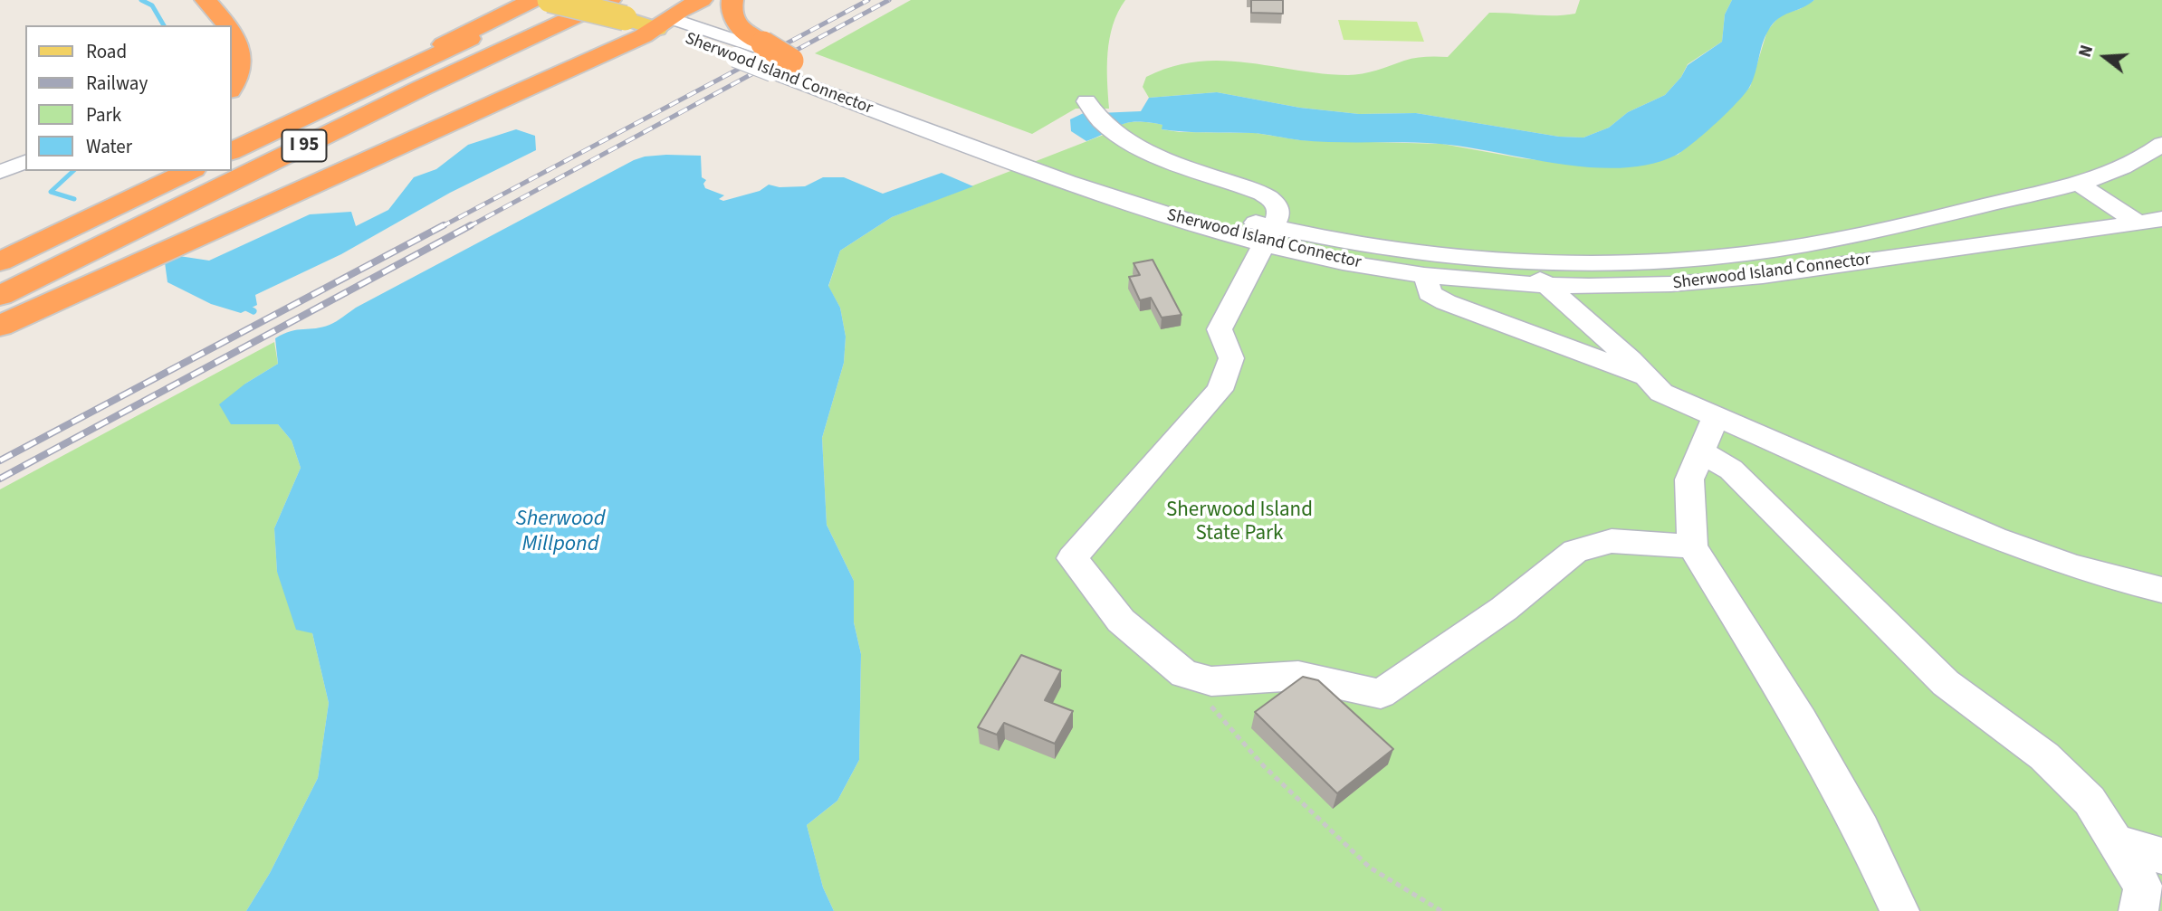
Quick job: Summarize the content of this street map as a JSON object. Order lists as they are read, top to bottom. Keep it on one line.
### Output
{"streets":{"highway":["I 95"],"main road":["Sherwood Island Connector"]},"crossings":[["Sherwood Island Connector","I 95"]],"water":["Sherwood Millpond"],"parks":["Sherwood Island State Park"],"legend":["Road","Railway","Park","Water"],"north":"left"}
